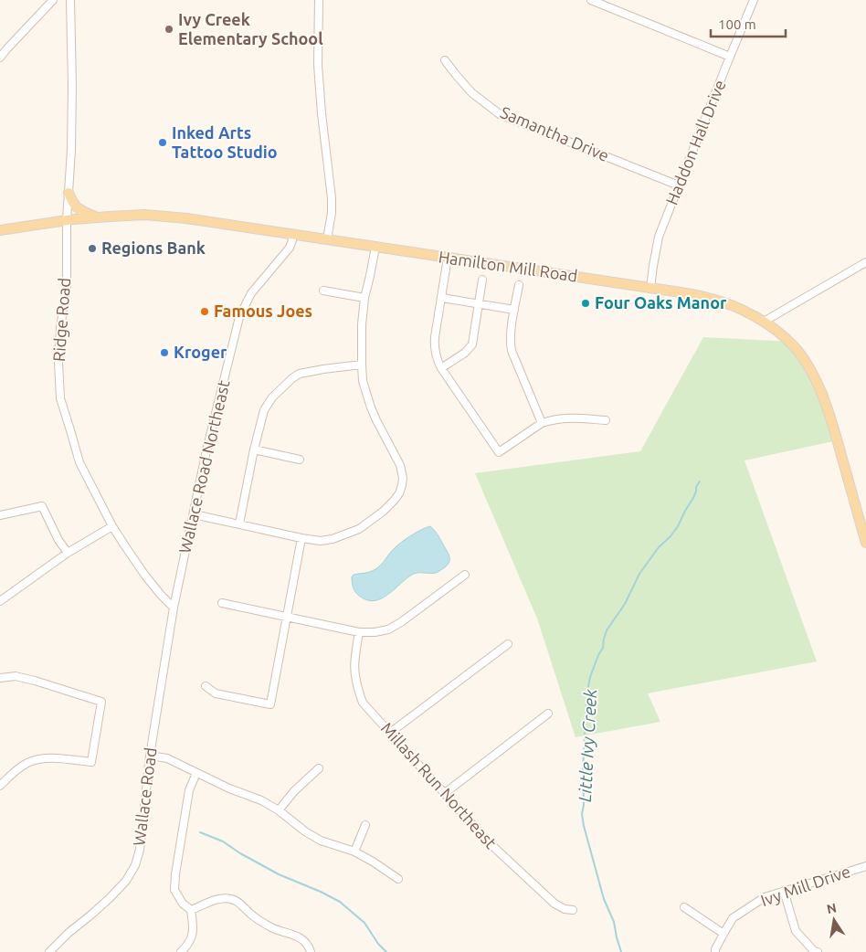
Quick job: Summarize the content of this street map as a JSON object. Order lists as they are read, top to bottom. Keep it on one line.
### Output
{"streets":{"main road":["Hamilton Mill Road"],"street":["Samantha Drive","Haddon Hall Drive","Ridge Road","Wallace Road Northeast","Millash Run Northeast","Wallace Road","Ivy Mill Drive"]},"crossings":[["Samantha Drive","Haddon Hall Drive"],["Haddon Hall Drive","Hamilton Mill Road"],["Hamilton Mill Road","Ridge Road"],["Hamilton Mill Road","Wallace Road Northeast"],["Ridge Road","Wallace Road Northeast"],["Ridge Road","Wallace Road"],["Wallace Road Northeast","Wallace Road"]],"water":["Little Ivy Creek"],"places":["Ivy Creek Elementary School","Inked Arts Tattoo Studio","Regions Bank","Four Oaks Manor","Famous Joes","Kroger"],"scale_bar":"100 m","north":"top"}
